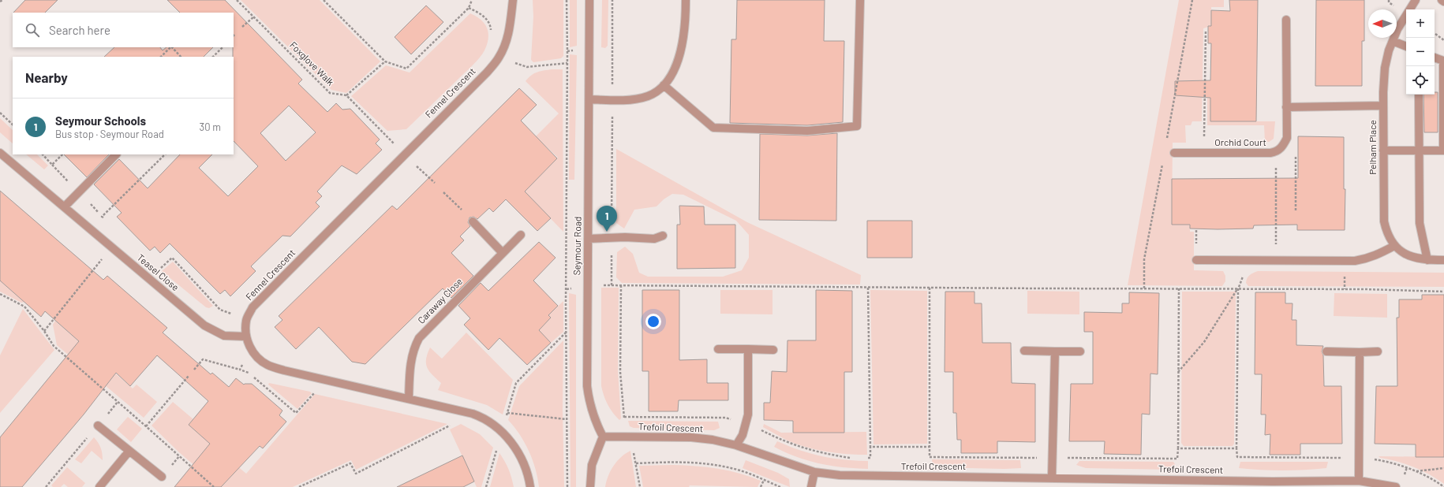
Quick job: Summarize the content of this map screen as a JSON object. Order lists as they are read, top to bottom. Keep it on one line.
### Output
{"streets":{"street":["Fennel Crescent","Orchid Court","Pelham Place","Seymour Road","Teasel Close","Caraway Close","Trefoil Crescent"],"path":["Foxglove Walk"]},"crossings":[["Fennel Crescent","Teasel Close"],["Fennel Crescent","Caraway Close"],["Seymour Road","Trefoil Crescent"]],"north":"left","page":{"map_buttons":["+","−"],"search":"Search here","heading":"Nearby","list":[{"mark":"1","name":"Seymour Schools","note":"Bus stop · Seymour Road","value":"30 m"}],"pins":"1"}}
